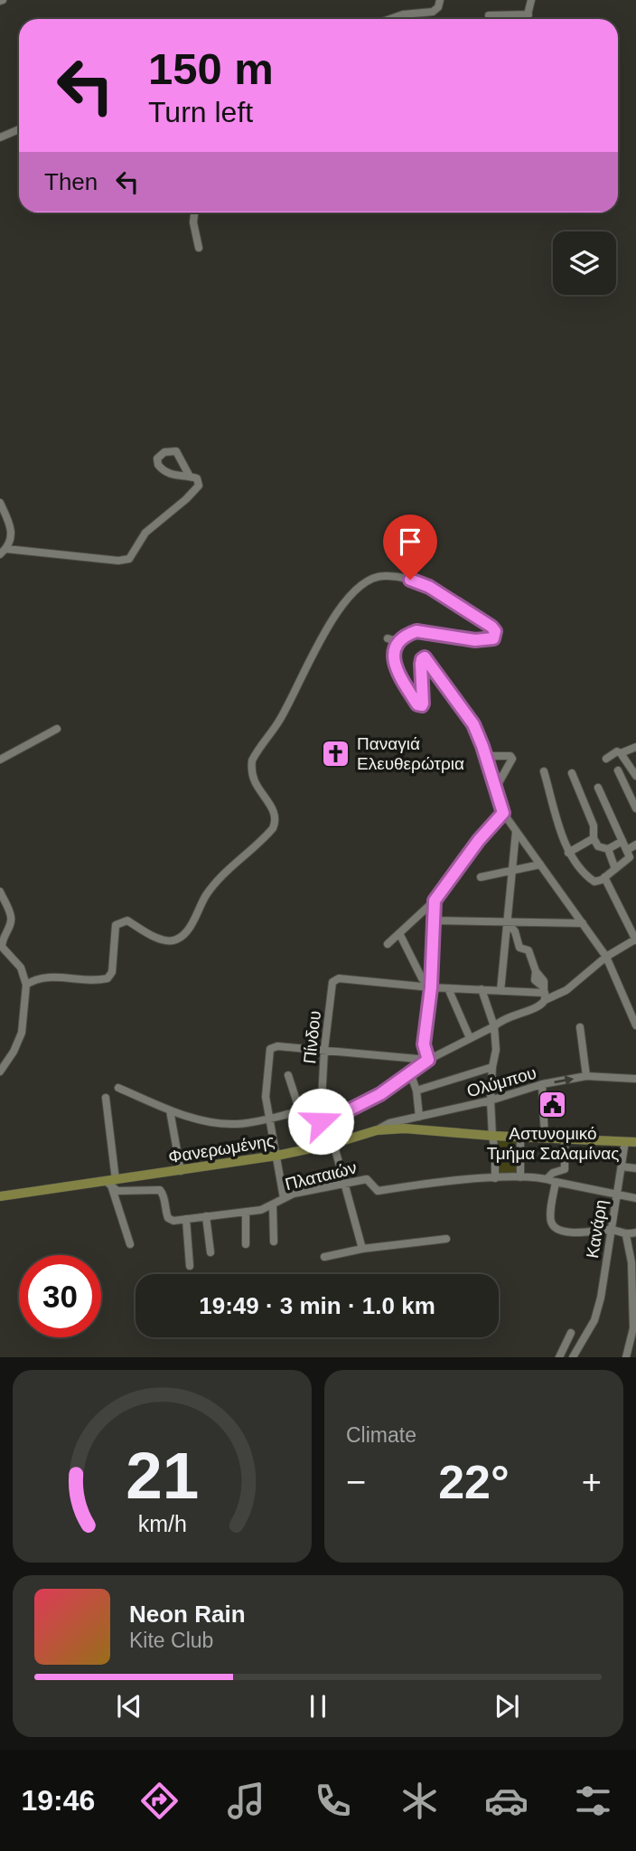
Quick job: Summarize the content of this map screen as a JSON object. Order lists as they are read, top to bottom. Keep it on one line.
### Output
{"streets":{"main road":["Φανερωμένης"],"street":["Πίνδου","Ολύμπου","Πλαταιών","Κανάρη"]},"crossings":[["Πίνδου","Φανερωμένης"],["Πίνδου","Πλαταιών"],["Ολύμπου","Φανερωμένης"],["Φανερωμένης","Κανάρη"]],"places":{"church":["Παναγιά Ελευθερώτρια"],"public building":["Αστυνομικό Τμήμα Σαλαμίνας"]},"page":{"turn":["150 m","Turn left"],"then":"Then","limit":"30","trip":"19:49 · 3 min · 1.0 km","tile":"Climate","heat":["−","22°","+"],"song":["Neon Rain","Kite Club"],"tabs":"19:46","gauge":["21","km/h"]}}
